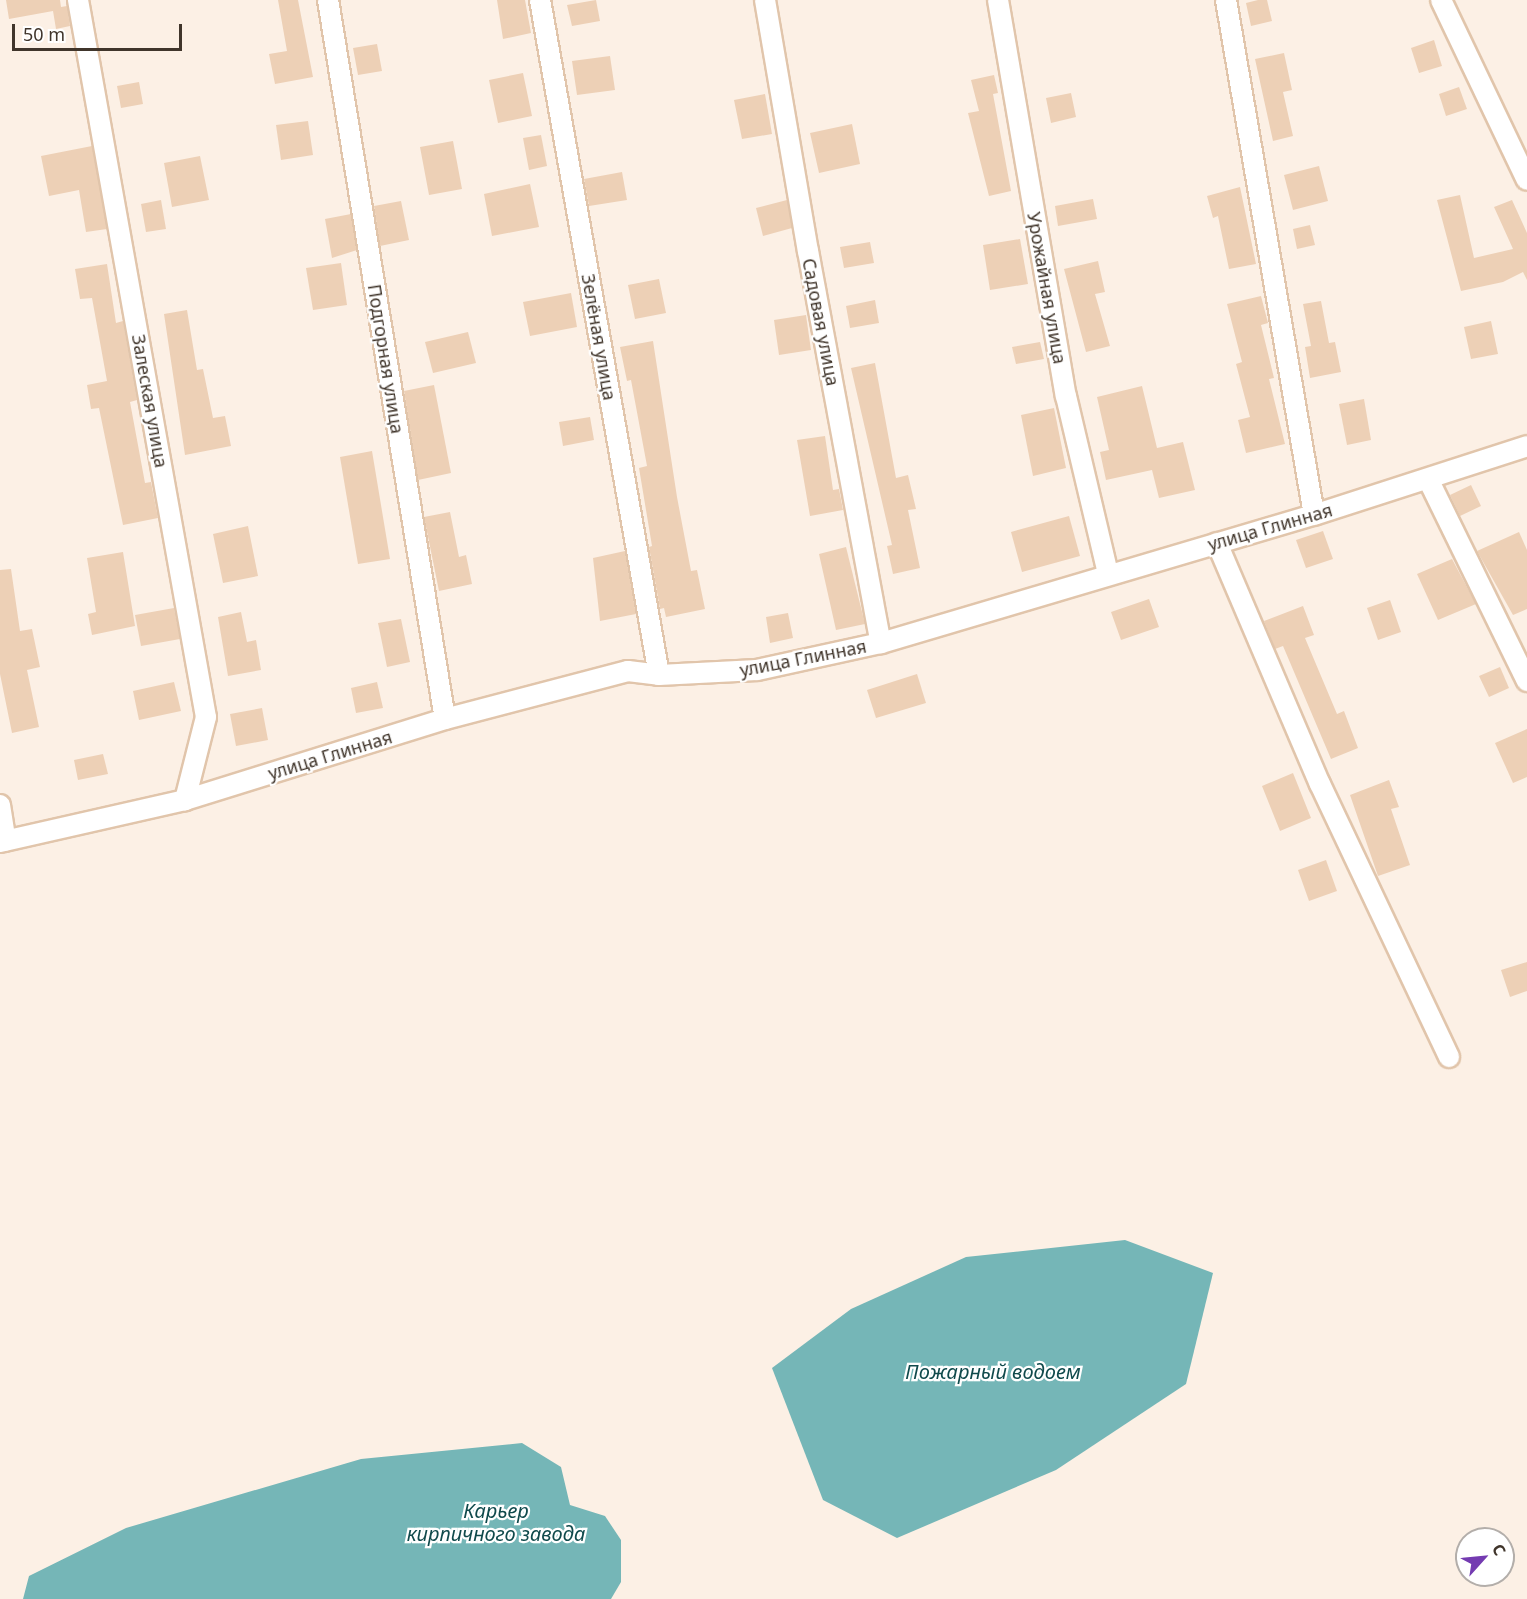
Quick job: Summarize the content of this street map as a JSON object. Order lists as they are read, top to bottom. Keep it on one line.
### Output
{"streets":{"street":["Урожайная улица","Садовая улица","Зелёная улица","Подгорная улица","Залеская улица","улица Глинная"]},"crossings":[["Урожайная улица","улица Глинная"],["Садовая улица","улица Глинная"],["Зелёная улица","улица Глинная"],["Подгорная улица","улица Глинная"],["Залеская улица","улица Глинная"]],"water":["Пожарный водоем","Карьер кирпичного завода"],"scale_bar":"50 m","north":"top right"}
